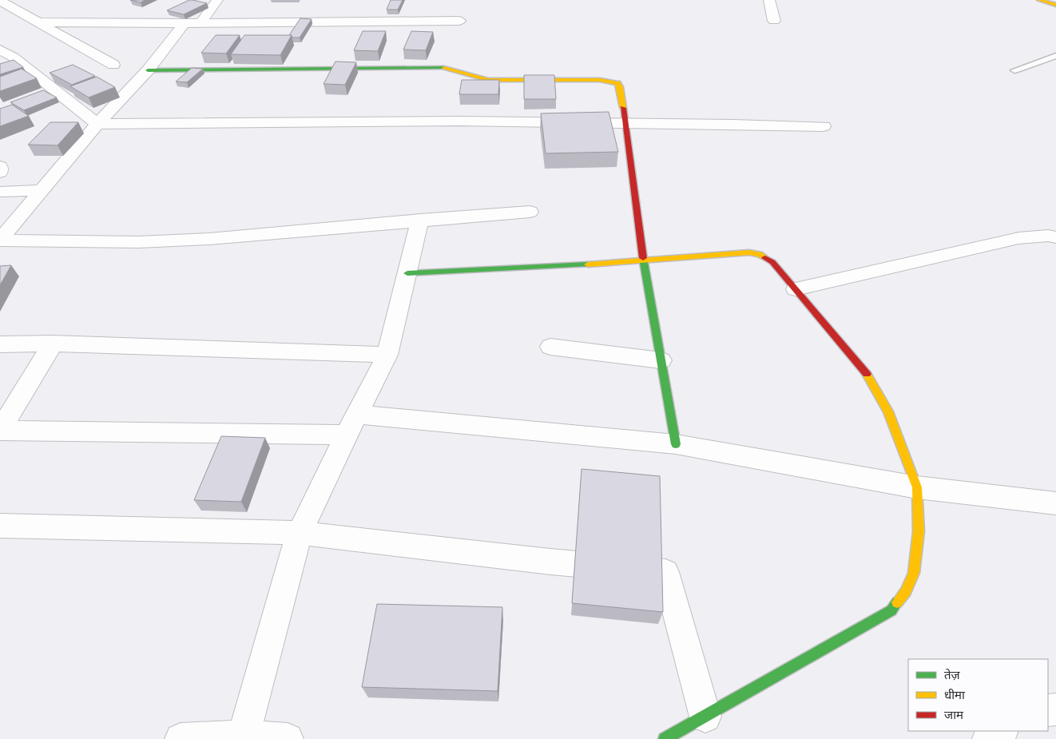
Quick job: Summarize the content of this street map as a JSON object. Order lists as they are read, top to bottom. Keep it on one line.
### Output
{"legend":["तेज़","धीमा","जाम"]}
